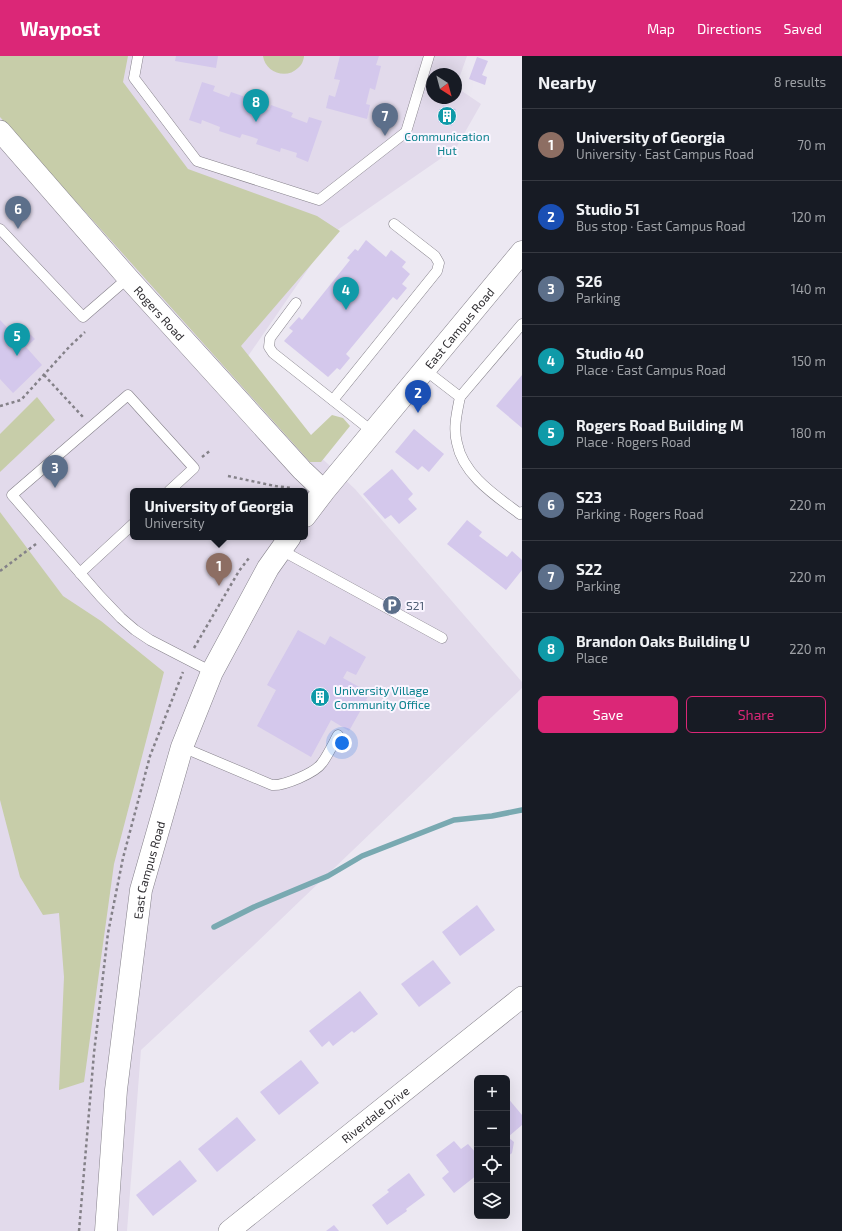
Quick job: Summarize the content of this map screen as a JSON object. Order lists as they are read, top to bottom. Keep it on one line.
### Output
{"streets":{"main road":["East Campus Road"],"street":["Rogers Road","Riverdale Drive"]},"crossings":[["Rogers Road","East Campus Road"]],"places":{"building":["Communication Hut","University Village Community Office"],"parking":["S21"]},"north":"bottom right","page":{"header":"Waypost","nav":["Map","Directions","Saved"],"heading":["Nearby","8 results"],"pins":["8","7","6","4","5","2","3","1"],"list":[{"mark":"1","name":"University of Georgia","note":"University · East Campus Road","value":"70 m"},{"mark":"2","name":"Studio 51","note":"Bus stop · East Campus Road","value":"120 m"},{"mark":"3","name":"S26","note":"Parking","value":"140 m"},{"mark":"4","name":"Studio 40","note":"Place · East Campus Road","value":"150 m"},{"mark":"5","name":"Rogers Road Building M","note":"Place · Rogers Road","value":"180 m"},{"mark":"6","name":"S23","note":"Parking · Rogers Road","value":"220 m"},{"mark":"7","name":"S22","note":"Parking","value":"220 m"},{"mark":"8","name":"Brandon Oaks Building U","note":"Place","value":"220 m"}],"popup":["University of Georgia","University"],"buttons":["Save","Share"],"map_buttons":["+","−"]}}
